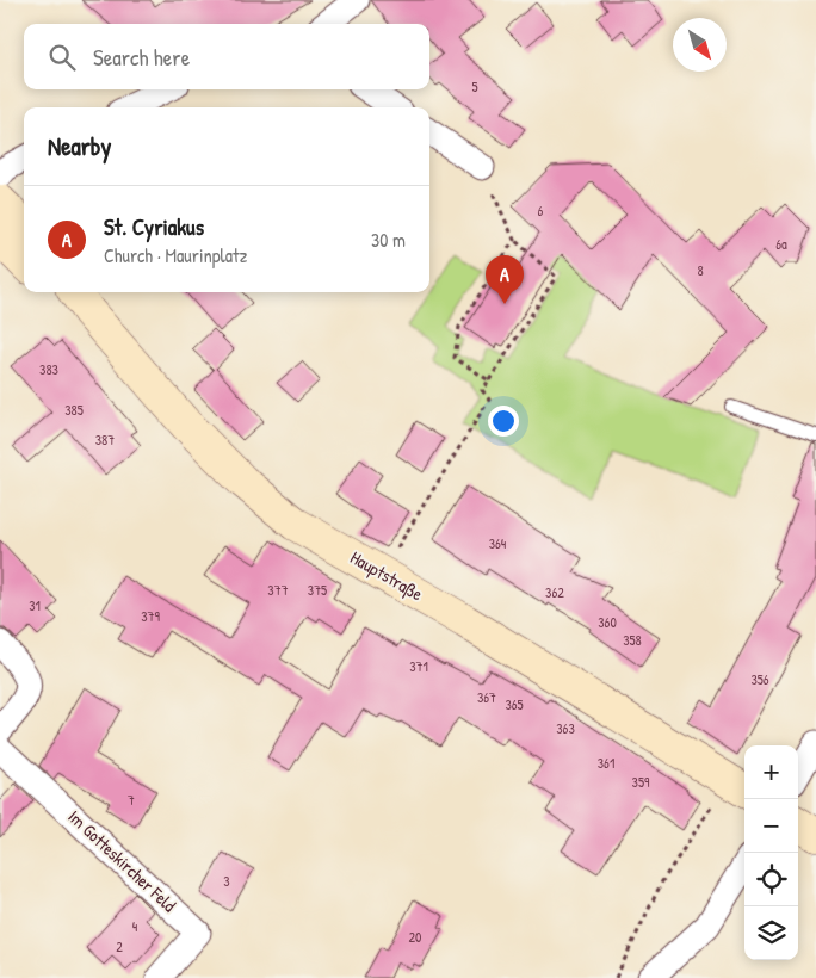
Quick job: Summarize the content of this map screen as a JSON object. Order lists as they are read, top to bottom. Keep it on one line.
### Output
{"streets":{"main road":["Hauptstraße"],"street":["Im Gotteskircher Feld"]},"house_numbers":["5","6","6a","8","383","385","387","364","377","375","362","31","379","360","358","371","356","367","365","363","361","359","7","3","4","20","2"],"north":"bottom right","page":{"search":"Search here","heading":"Nearby","list":[{"mark":"A","name":"St. Cyriakus","note":"Church · Maurinplatz","value":"30 m"}],"pins":"A","map_buttons":["+","−"]}}
